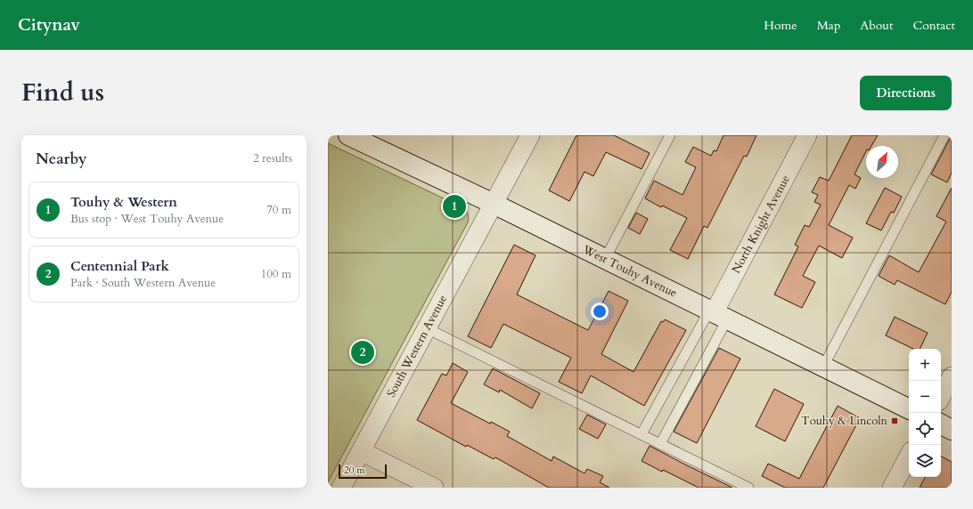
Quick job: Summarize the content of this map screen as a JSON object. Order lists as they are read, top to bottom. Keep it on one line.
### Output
{"streets":{"main road":["West Touhy Avenue"],"street":["North Knight Avenue","South Western Avenue"]},"crossings":[["North Knight Avenue","West Touhy Avenue"],["West Touhy Avenue","South Western Avenue"]],"places":{"transit":["Touhy & Lincoln"]},"scale_bar":"20 m","north":"top right","page":{"header":"Citynav","nav":["Home","Map","About","Contact"],"title":"Find us","buttons":"Directions","heading":["Nearby","2 results"],"list":[{"mark":"1","name":"Touhy & Western","note":"Bus stop · West Touhy Avenue","value":"70 m"},{"mark":"2","name":"Centennial Park","note":"Park · South Western Avenue","value":"100 m"}],"pins":["1","2"],"map_buttons":["+","−"],"scale":"20 m"}}
